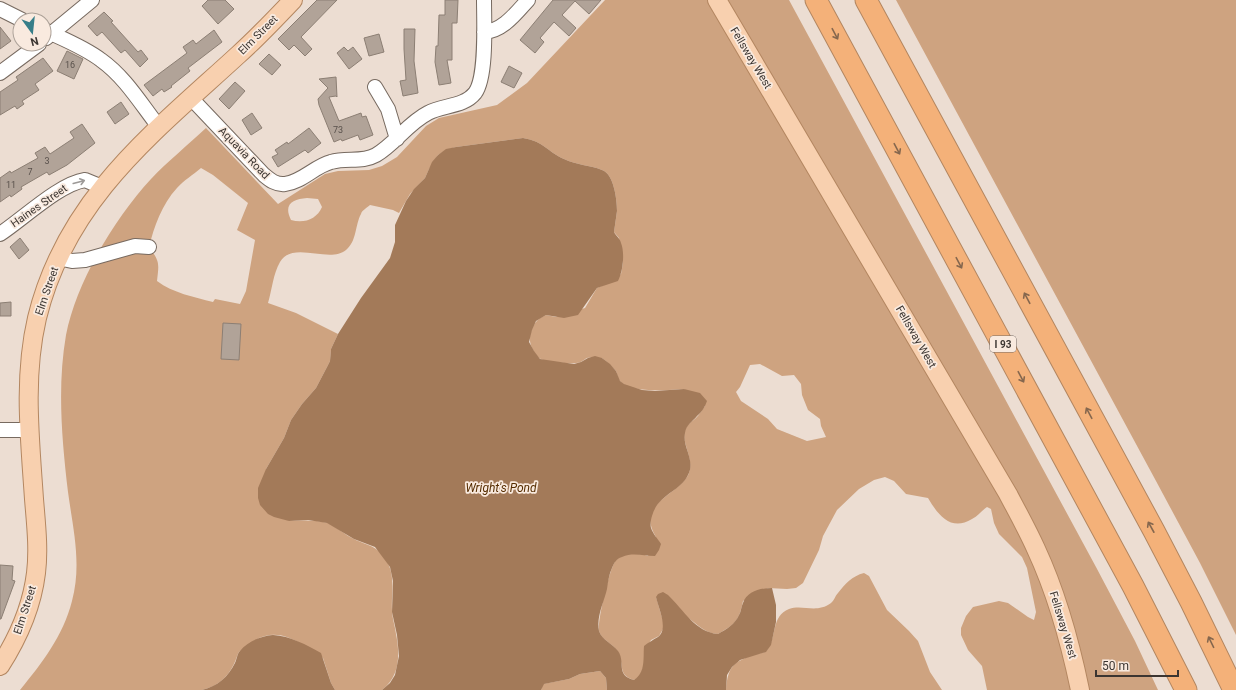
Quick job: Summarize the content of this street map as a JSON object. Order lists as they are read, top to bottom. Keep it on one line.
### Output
{"streets":{"highway":["I 93"],"main road":["Elm Street","Fellsway West"],"street":["Aquavia Road","Haines Street"]},"crossings":[["Elm Street","Aquavia Road"],["Elm Street","Haines Street"]],"one_way":["Haines Street"],"water":["Wright's Pond"],"house_numbers":["16","73","3","7","11"],"scale_bar":"50 m","north":"bottom"}
